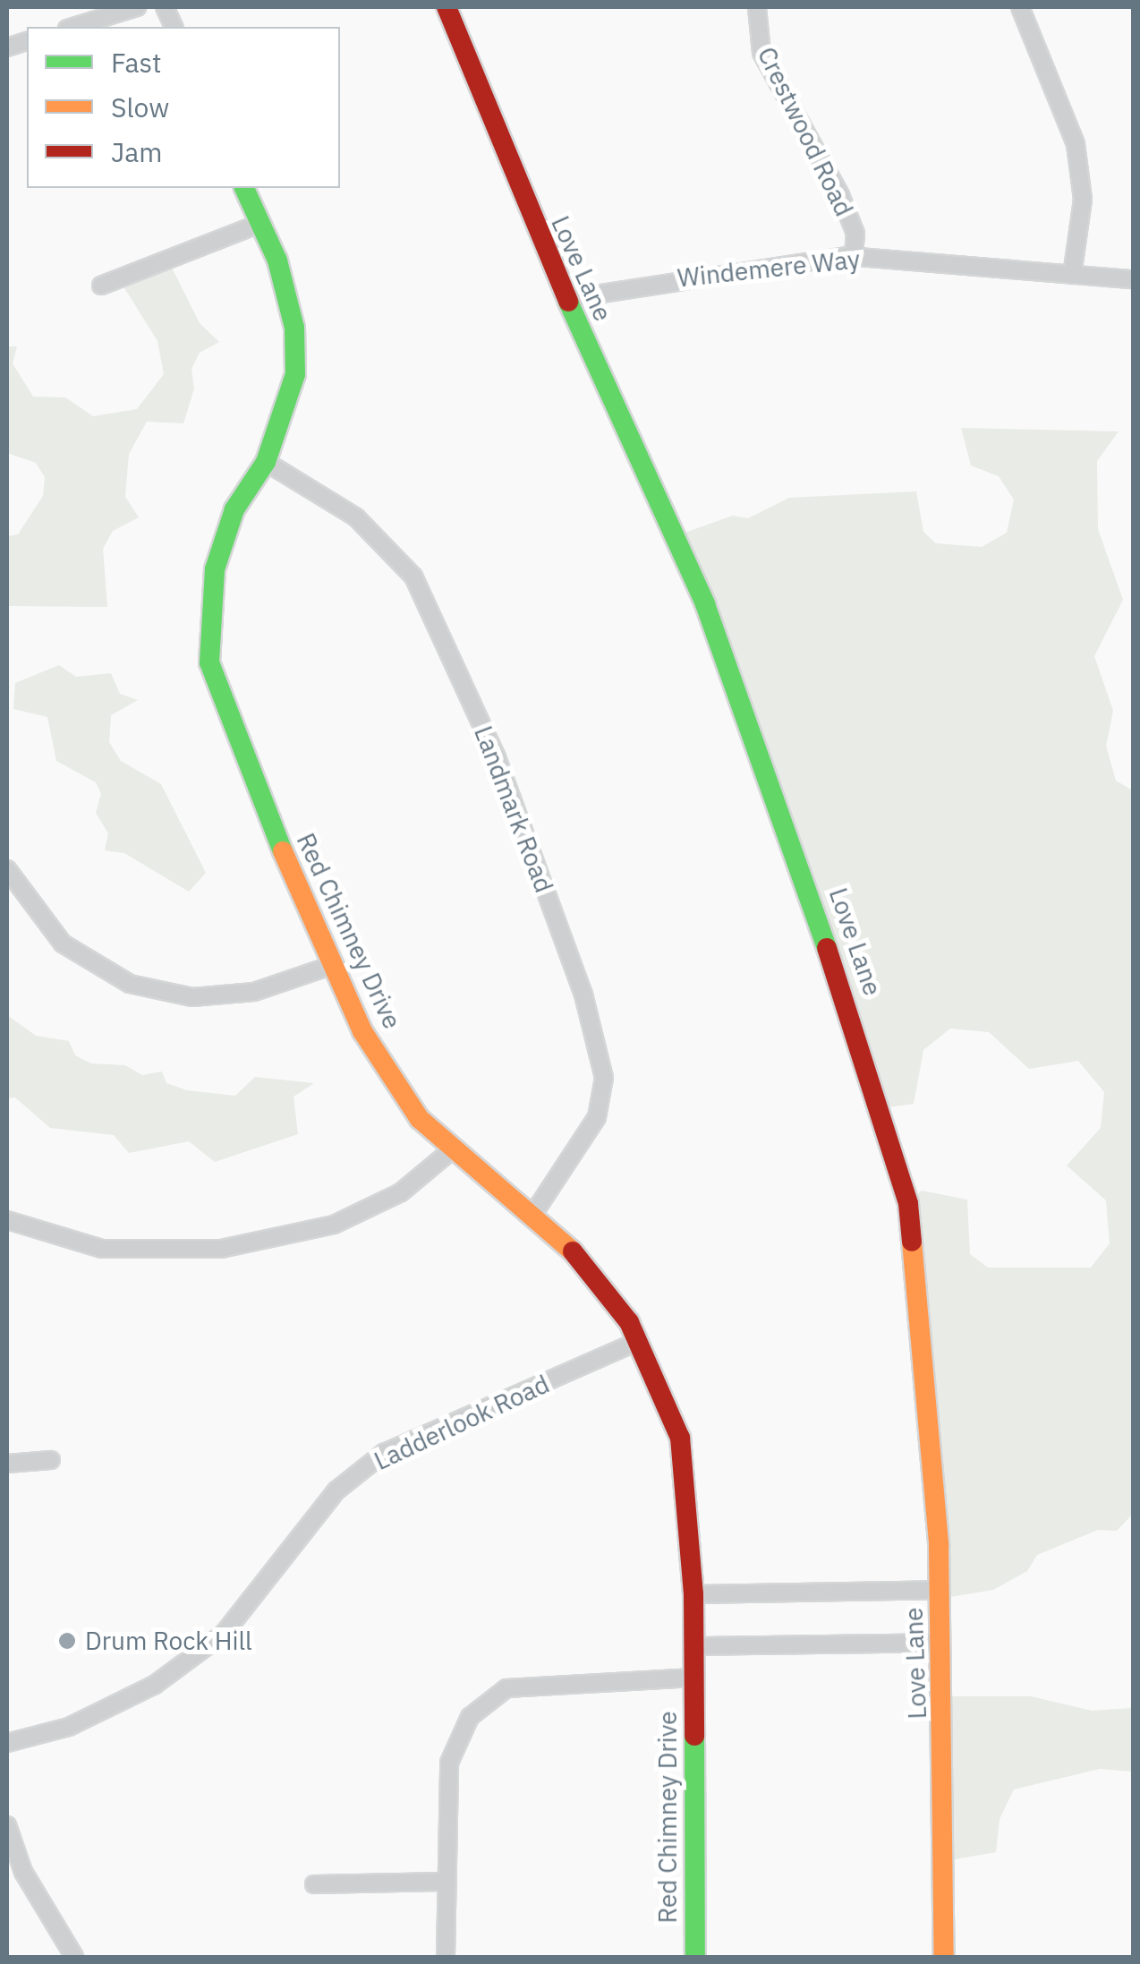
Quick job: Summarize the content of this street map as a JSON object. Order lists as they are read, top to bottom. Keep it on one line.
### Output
{"streets":{"street":["Crestwood Road","Love Lane","Windemere Way","Landmark Road","Red Chimney Drive","Ladderlook Road"]},"crossings":[["Crestwood Road","Windemere Way"],["Love Lane","Windemere Way"],["Landmark Road","Red Chimney Drive"],["Red Chimney Drive","Ladderlook Road"]],"places":["Drum Rock Hill"],"legend":["Fast","Slow","Jam"]}
